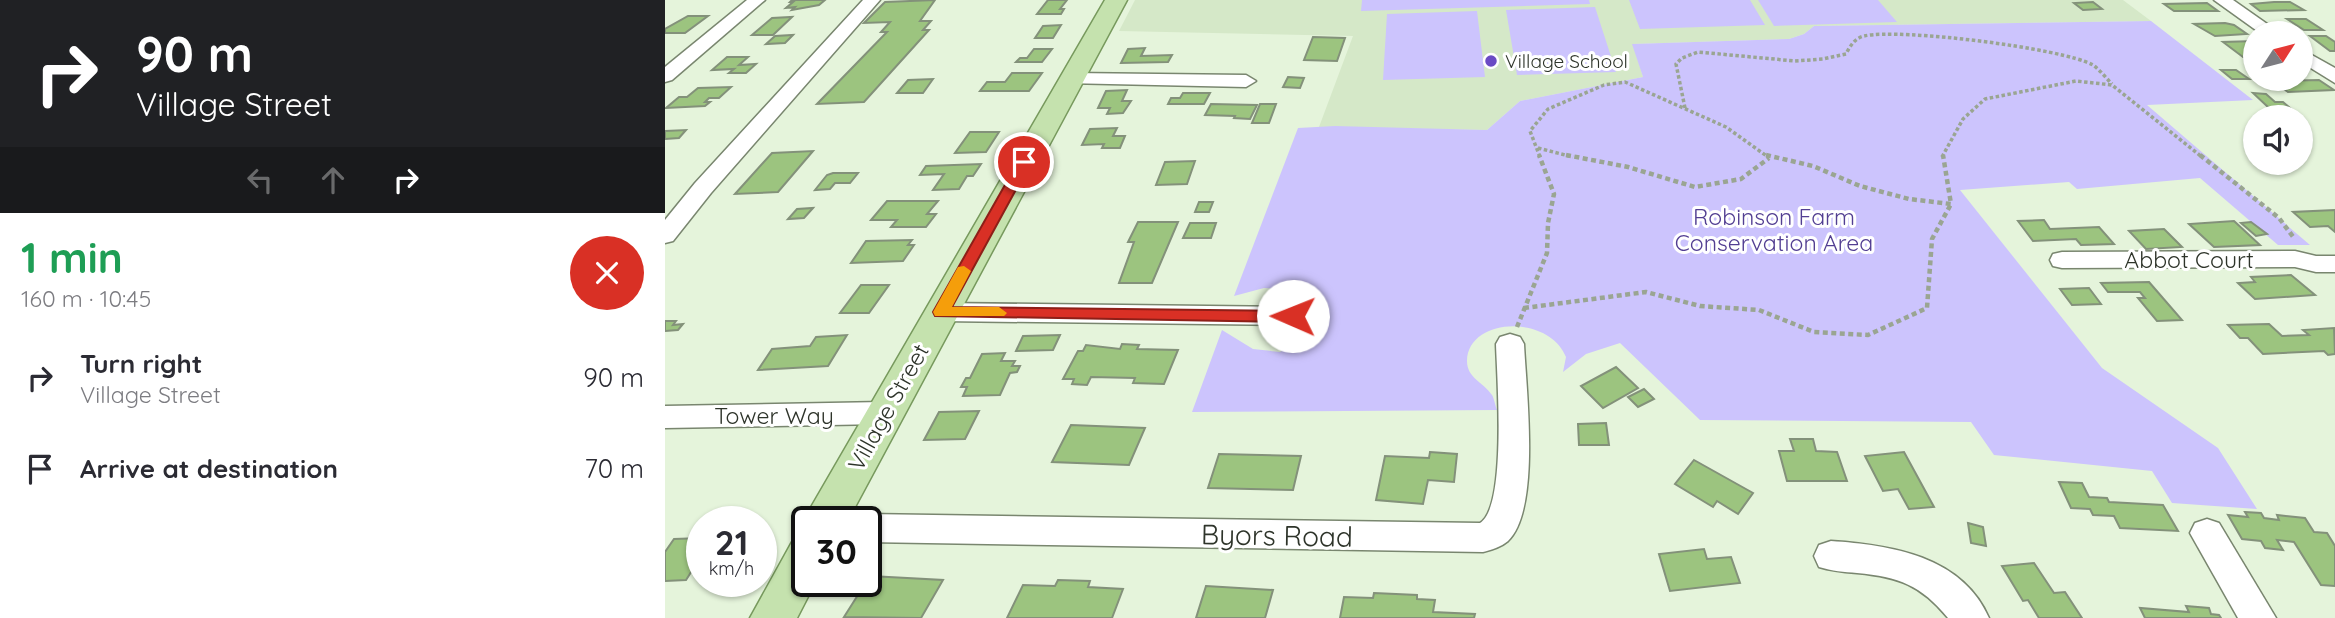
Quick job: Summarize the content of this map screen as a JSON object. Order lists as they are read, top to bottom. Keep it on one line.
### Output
{"streets":{"main road":["Village Street"],"street":["Abbot Court","Tower Way","Byors Road"]},"crossings":[["Village Street","Tower Way"]],"parks":["Robinson Farm Conservation Area"],"places":["Village School"],"north":"top right","page":{"turn":["90 m","Village Street"],"heading":["1 min","160 m · 10:45"],"list":[{"name":"Turn right","note":"Village Street","value":"90 m"},{"name":"Arrive at destination","value":"70 m"}],"speed":"21 km/h","limit":"30"}}
